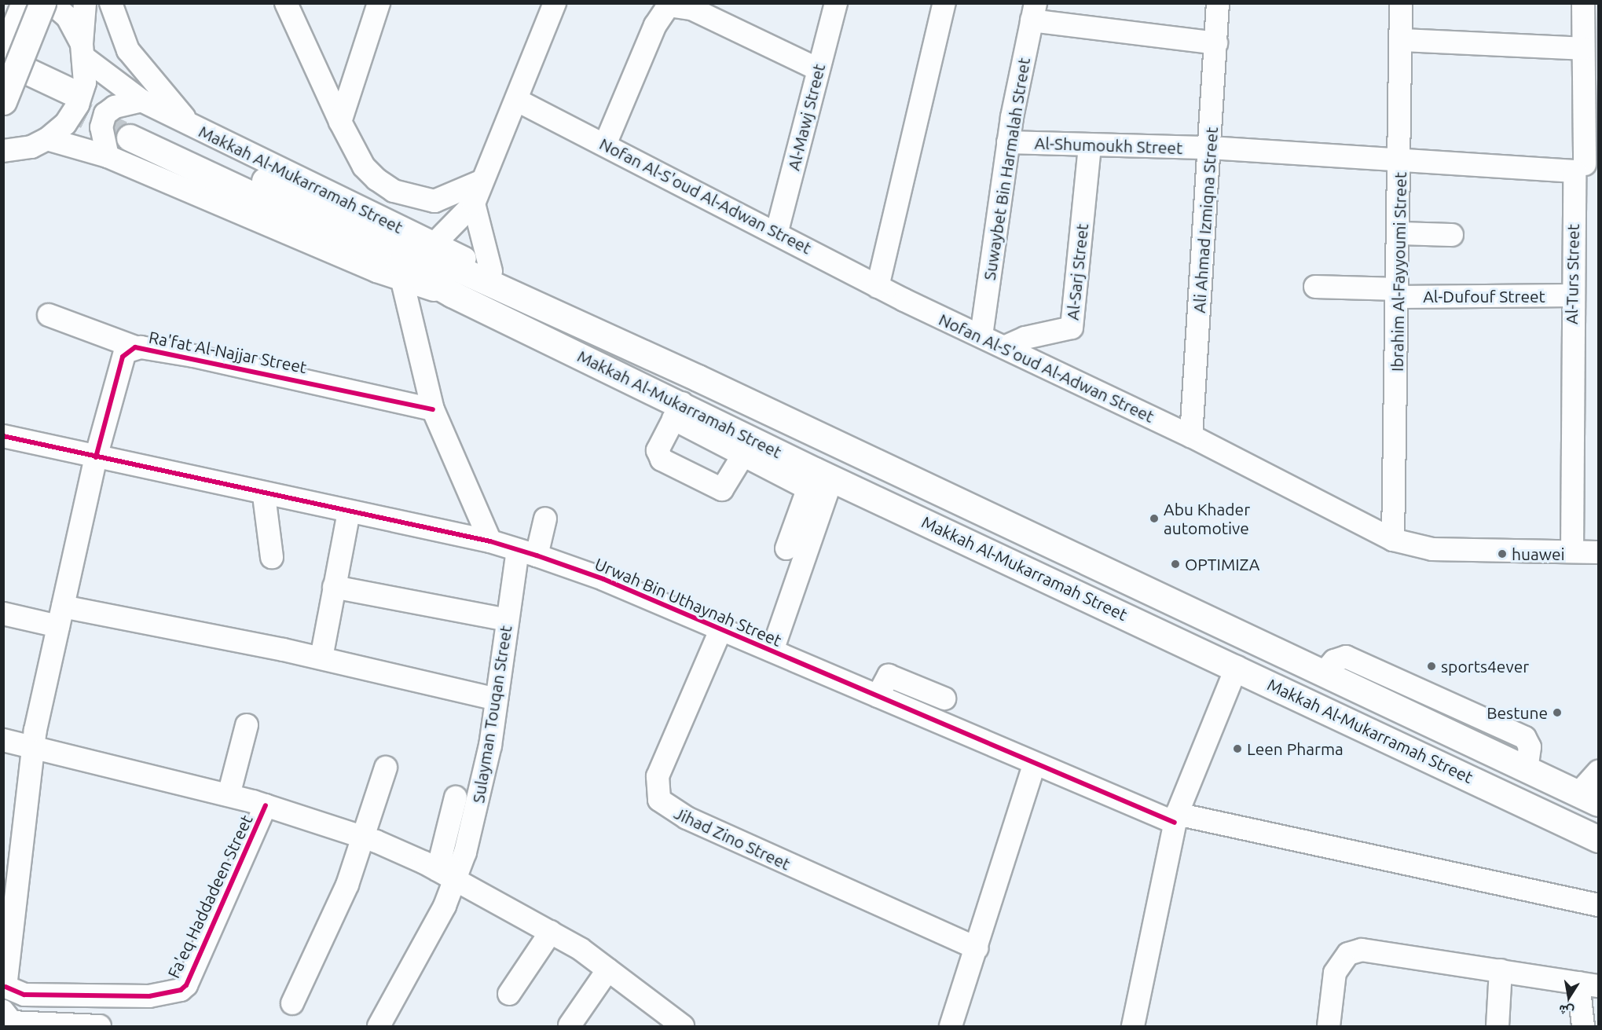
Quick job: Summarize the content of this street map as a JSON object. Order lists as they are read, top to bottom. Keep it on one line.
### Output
{"streets":{"main road":["Makkah Al-Mukarramah Street"],"street":["Al-Mawj Street","Al-Shumoukh Street","Suwaybet Bin Harmalah Street","Nofan Al-S'oud Al-Adwan Street","Ali Ahmad Izmiqna Street","Al-Sarj Street","Ibrahim Al-Fayyoumi Street","Al-Turs Street","Al-Dufouf Street","Ra'fat Al-Najjar Street","Urwah Bin Uthaynah Street","Sulayman Touqan Street","Jihad Zino Street","Fa'eq Haddadeen Street"]},"crossings":[["Al-Mawj Street","Nofan Al-S'oud Al-Adwan Street"],["Al-Shumoukh Street","Suwaybet Bin Harmalah Street"],["Al-Shumoukh Street","Ali Ahmad Izmiqna Street"],["Al-Shumoukh Street","Al-Sarj Street"],["Al-Shumoukh Street","Ibrahim Al-Fayyoumi Street"],["Suwaybet Bin Harmalah Street","Nofan Al-S'oud Al-Adwan Street"],["Nofan Al-S'oud Al-Adwan Street","Ali Ahmad Izmiqna Street"],["Nofan Al-S'oud Al-Adwan Street","Al-Sarj Street"],["Nofan Al-S'oud Al-Adwan Street","Ibrahim Al-Fayyoumi Street"],["Nofan Al-S'oud Al-Adwan Street","Al-Turs Street"],["Ibrahim Al-Fayyoumi Street","Al-Dufouf Street"],["Al-Turs Street","Al-Dufouf Street"],["Ra'fat Al-Najjar Street","Urwah Bin Uthaynah Street"],["Ra'fat Al-Najjar Street","Fa'eq Haddadeen Street"],["Urwah Bin Uthaynah Street","Sulayman Touqan Street"],["Urwah Bin Uthaynah Street","Jihad Zino Street"],["Urwah Bin Uthaynah Street","Fa'eq Haddadeen Street"]],"places":["Abu Khader automotive","huawei","OPTIMIZA","sports4ever","Bestune","Leen Pharma"],"north":"bottom"}
